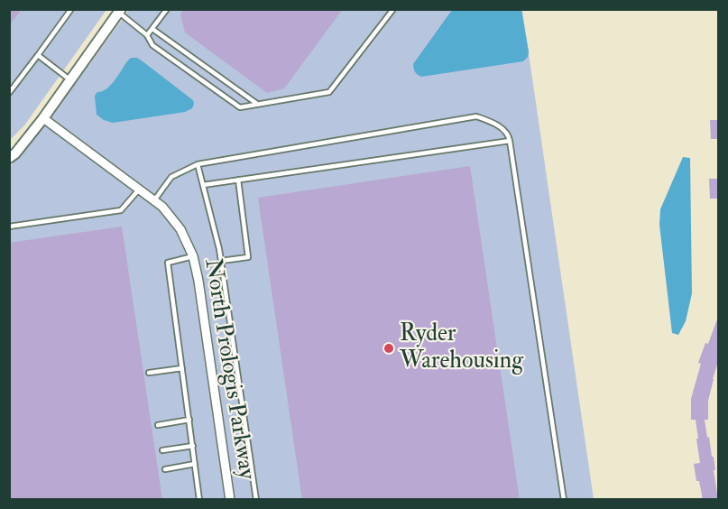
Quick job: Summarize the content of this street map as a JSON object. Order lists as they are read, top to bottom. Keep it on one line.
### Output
{"streets":{"street":["North Prologis Parkway"]},"places":["Ryder Warehousing"]}
